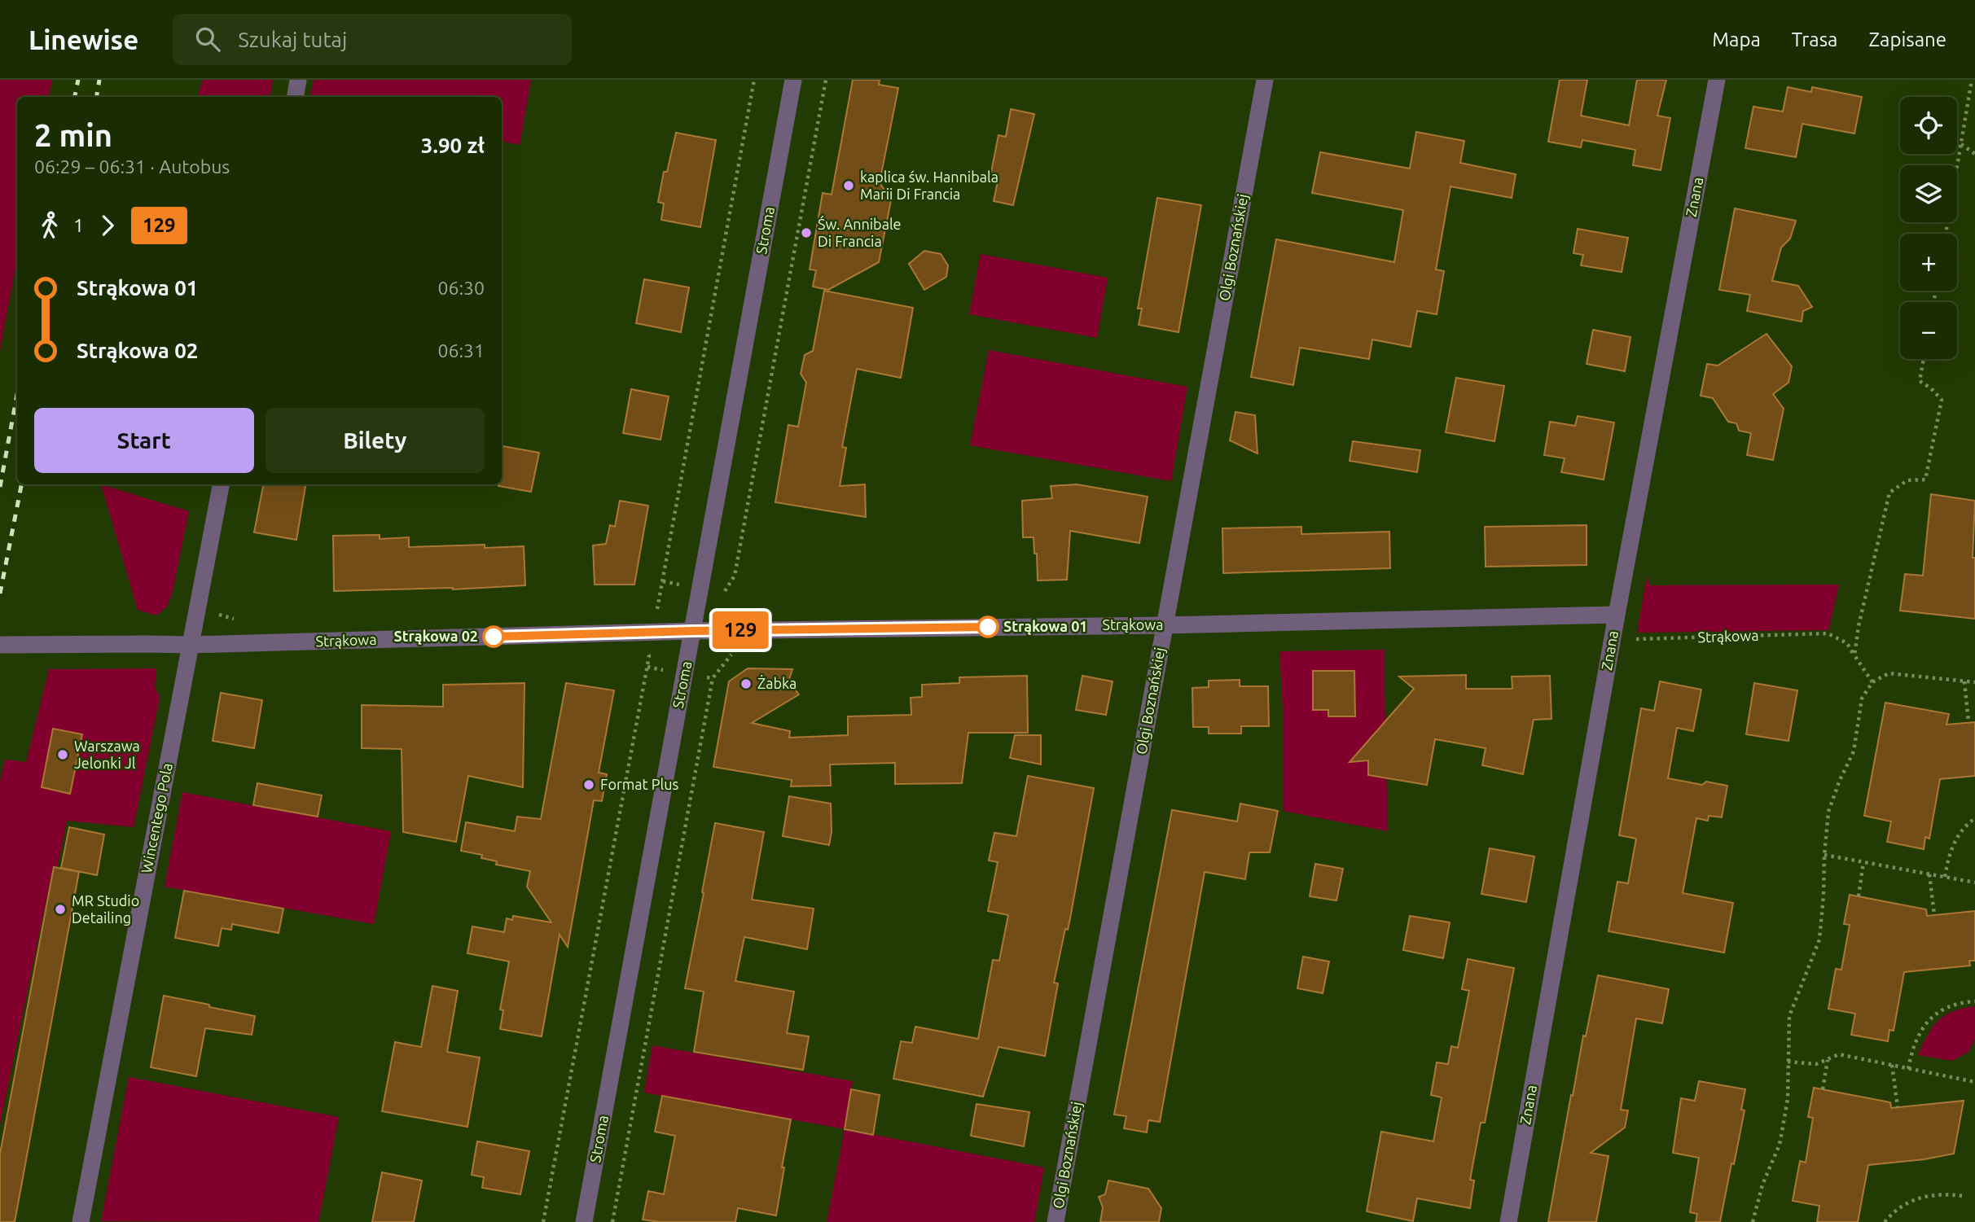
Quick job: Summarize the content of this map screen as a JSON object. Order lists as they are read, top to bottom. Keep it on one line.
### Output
{"streets":{"street":["Znana","Stroma","Olgi Boznańskiej","Strąkowa","Wincentego Pola"]},"crossings":[["Znana","Strąkowa"],["Stroma","Strąkowa"],["Olgi Boznańskiej","Strąkowa"],["Strąkowa","Wincentego Pola"]],"places":["kaplica św. Hannibala Marii Di Francia","Św. Annibale Di Francia","Strąkowa 01","Strąkowa 02","Żabka","Warszawa Jelonki Jl","Format Plus","MR Studio Detailing"],"lines":["bus line 129"],"page":{"header":"Linewise","search":"Szukaj tutaj","nav":["Mapa","Trasa","Zapisane"],"on_map":"129","map_buttons":["+","−"],"heading":["2 min","06:29 – 06:31 · Autobus","3.90 zł"],"legs":["1","129"],"list":[{"name":"Strąkowa 01","value":"06:30"},{"name":"Strąkowa 02","value":"06:31"}],"buttons":["Start","Bilety"]}}
